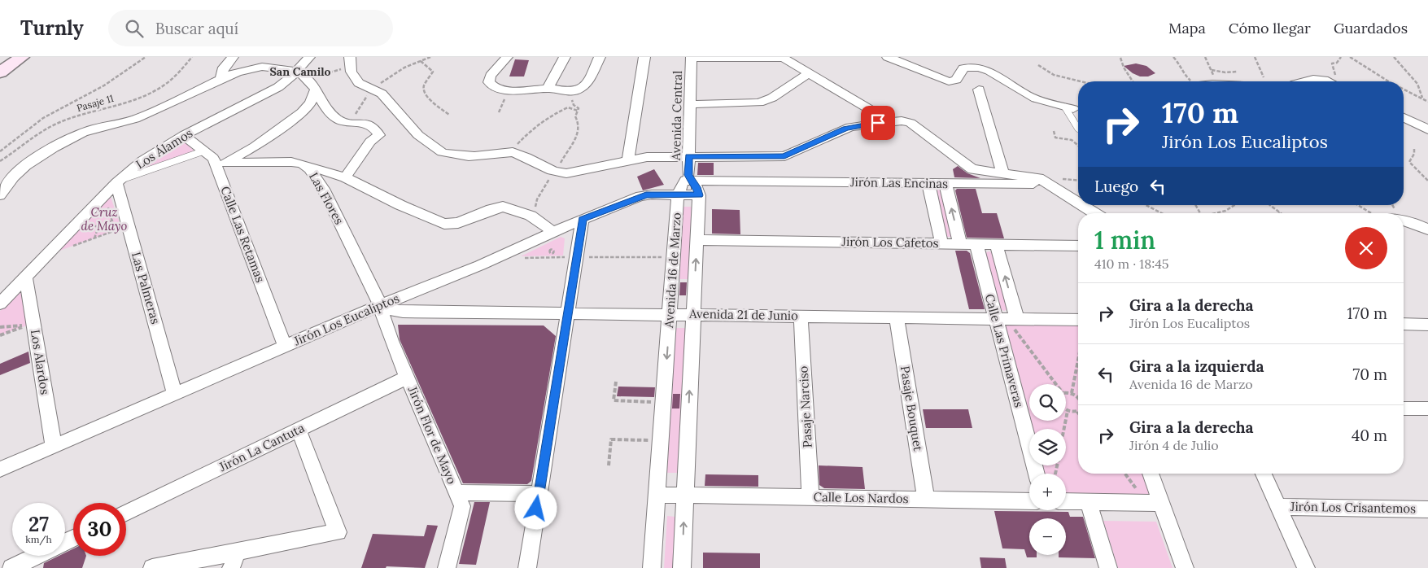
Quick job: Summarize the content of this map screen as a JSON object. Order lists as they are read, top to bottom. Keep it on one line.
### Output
{"streets":{"street":["Avenida Central","Los Álamos","Jirón Las Encinas","Las Flores","Calle Las Retamas","Jirón Los Cafetos","Avenida 16 de Marzo","Las Palmeras","Avenida 21 de Junio","Jirón Los Eucaliptos","Calle Las Primaveras","Los Alardos","Pasaje Narciso","Pasaje Bouquet","Jirón Flor de Mayo","Jirón La Cantuta","Calle Los Nardos","Jirón Los Crisantemos"],"path":["Pasaje 11"]},"crossings":[["Avenida Central","Jirón Las Encinas"],["Avenida Central","Avenida 16 de Marzo"],["Los Álamos","Calle Las Retamas"],["Los Álamos","Las Palmeras"],["Los Álamos","Los Alardos"],["Jirón Las Encinas","Avenida 16 de Marzo"],["Las Flores","Calle Las Retamas"],["Las Flores","Avenida 21 de Junio"],["Las Flores","Jirón Los Eucaliptos"],["Las Flores","Jirón Flor de Mayo"],["Calle Las Retamas","Jirón Los Eucaliptos"],["Jirón Los Cafetos","Avenida 16 de Marzo"],["Jirón Los Cafetos","Calle Las Primaveras"],["Avenida 16 de Marzo","Avenida 21 de Junio"],["Avenida 16 de Marzo","Jirón Los Eucaliptos"],["Avenida 16 de Marzo","Calle Los Nardos"],["Las Palmeras","Jirón Los Eucaliptos"],["Avenida 21 de Junio","Jirón Los Eucaliptos"],["Avenida 21 de Junio","Calle Las Primaveras"],["Avenida 21 de Junio","Pasaje Narciso"],["Avenida 21 de Junio","Pasaje Bouquet"],["Avenida 21 de Junio","Jirón Flor de Mayo"],["Jirón Los Eucaliptos","Los Alardos"],["Jirón Los Eucaliptos","Jirón Flor de Mayo"],["Pasaje Narciso","Calle Los Nardos"],["Pasaje Bouquet","Calle Los Nardos"],["Jirón Flor de Mayo","Jirón La Cantuta"]],"districts":["San Camilo"],"parks":["Cruz de Mayo"],"page":{"header":"Turnly","search":"Buscar aquí","nav":["Mapa","Cómo llegar","Guardados"],"turn":["170 m","Jirón Los Eucaliptos"],"then":"Luego","heading":["1 min","410 m · 18:45"],"list":[{"name":"Gira a la derecha","note":"Jirón Los Eucaliptos","value":"170 m"},{"name":"Gira a la izquierda","note":"Avenida 16 de Marzo","value":"70 m"},{"name":"Gira a la derecha","note":"Jirón 4 de Julio","value":"40 m"}],"map_buttons":["+","−"],"speed":"27 km/h","limit":"30"}}
